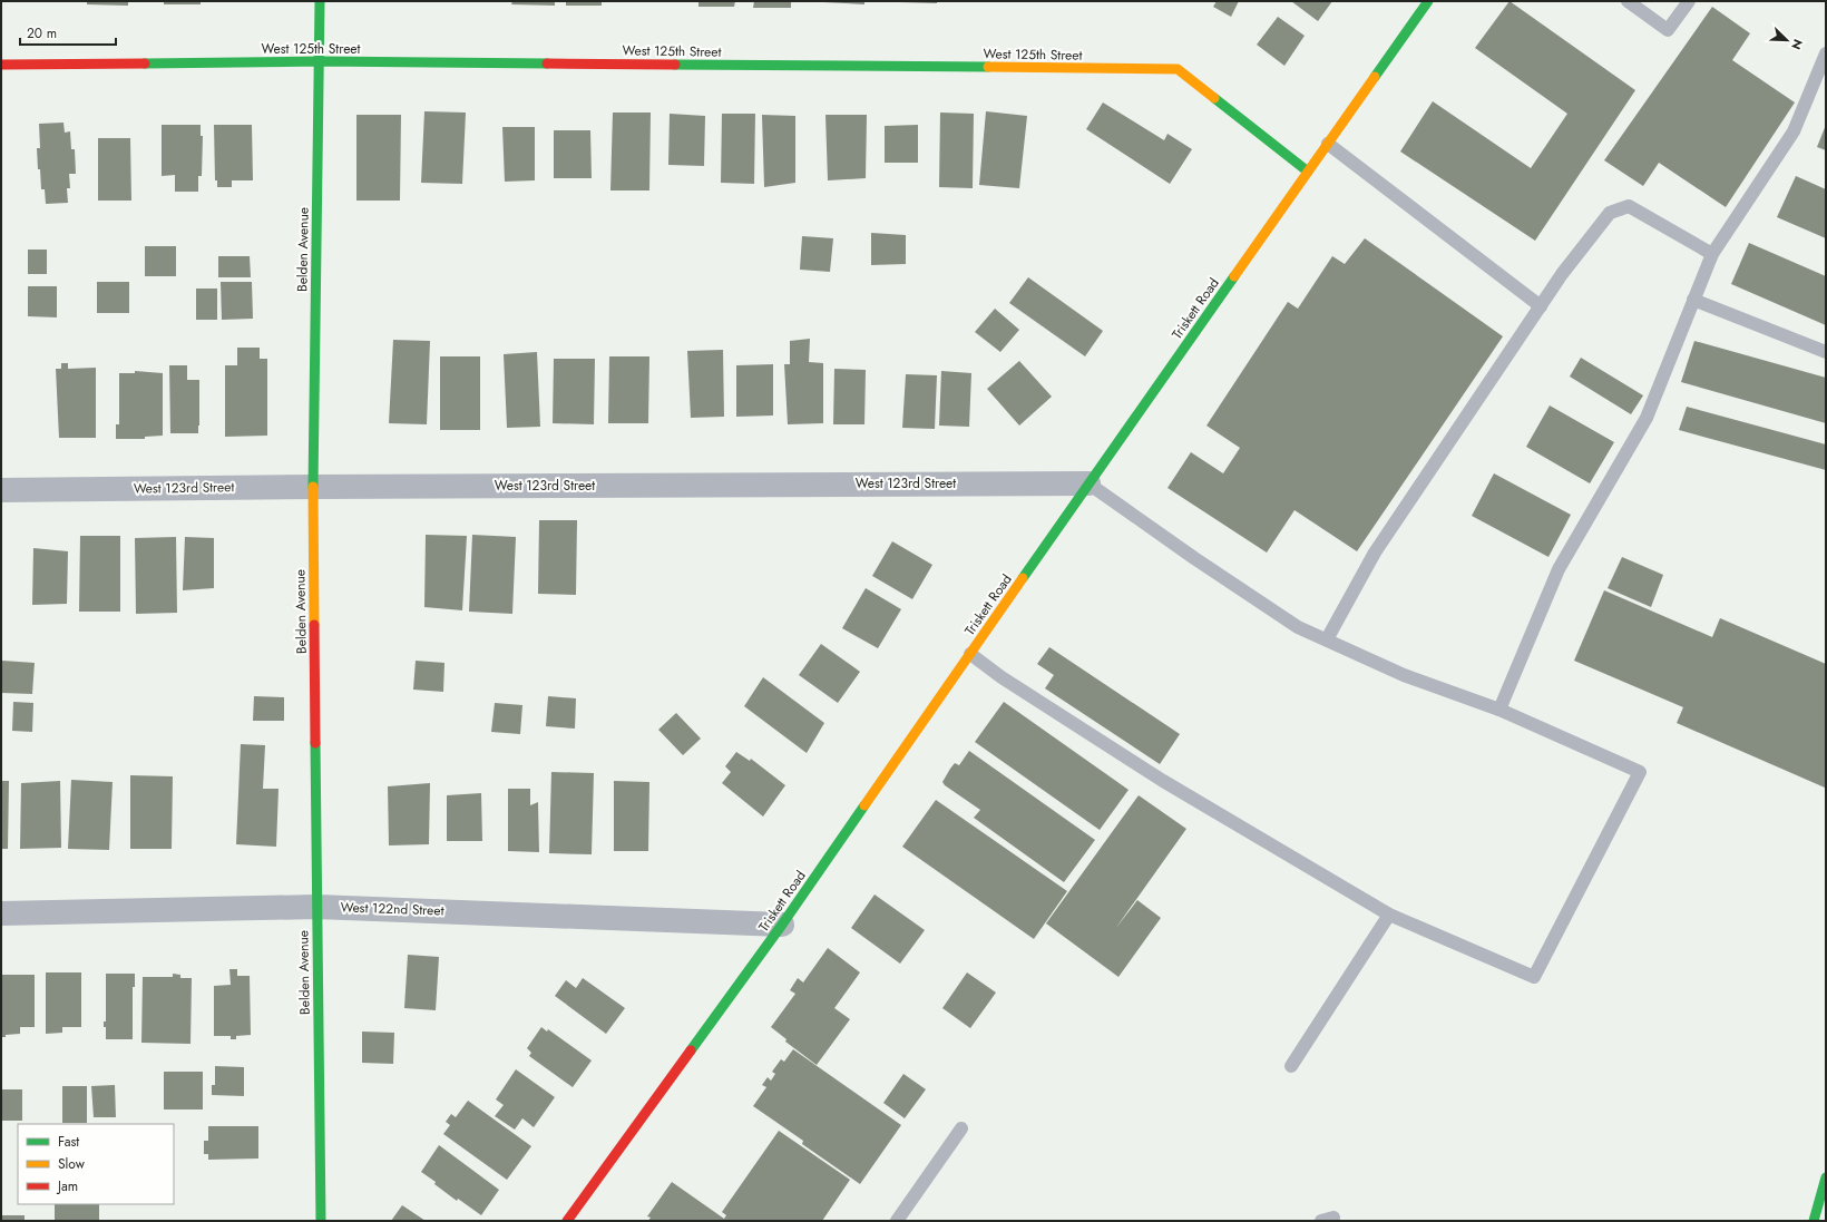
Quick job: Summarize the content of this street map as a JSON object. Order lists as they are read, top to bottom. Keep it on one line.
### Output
{"streets":{"main road":["West 125th Street","Belden Avenue","Triskett Road"],"street":["West 123rd Street","West 122nd Street"]},"crossings":[["West 125th Street","Belden Avenue"],["West 125th Street","Triskett Road"],["Belden Avenue","West 123rd Street"],["Belden Avenue","West 122nd Street"],["Triskett Road","West 123rd Street"],["Triskett Road","West 122nd Street"]],"legend":["Fast","Slow","Jam"],"scale_bar":"20 m","north":"bottom right"}
